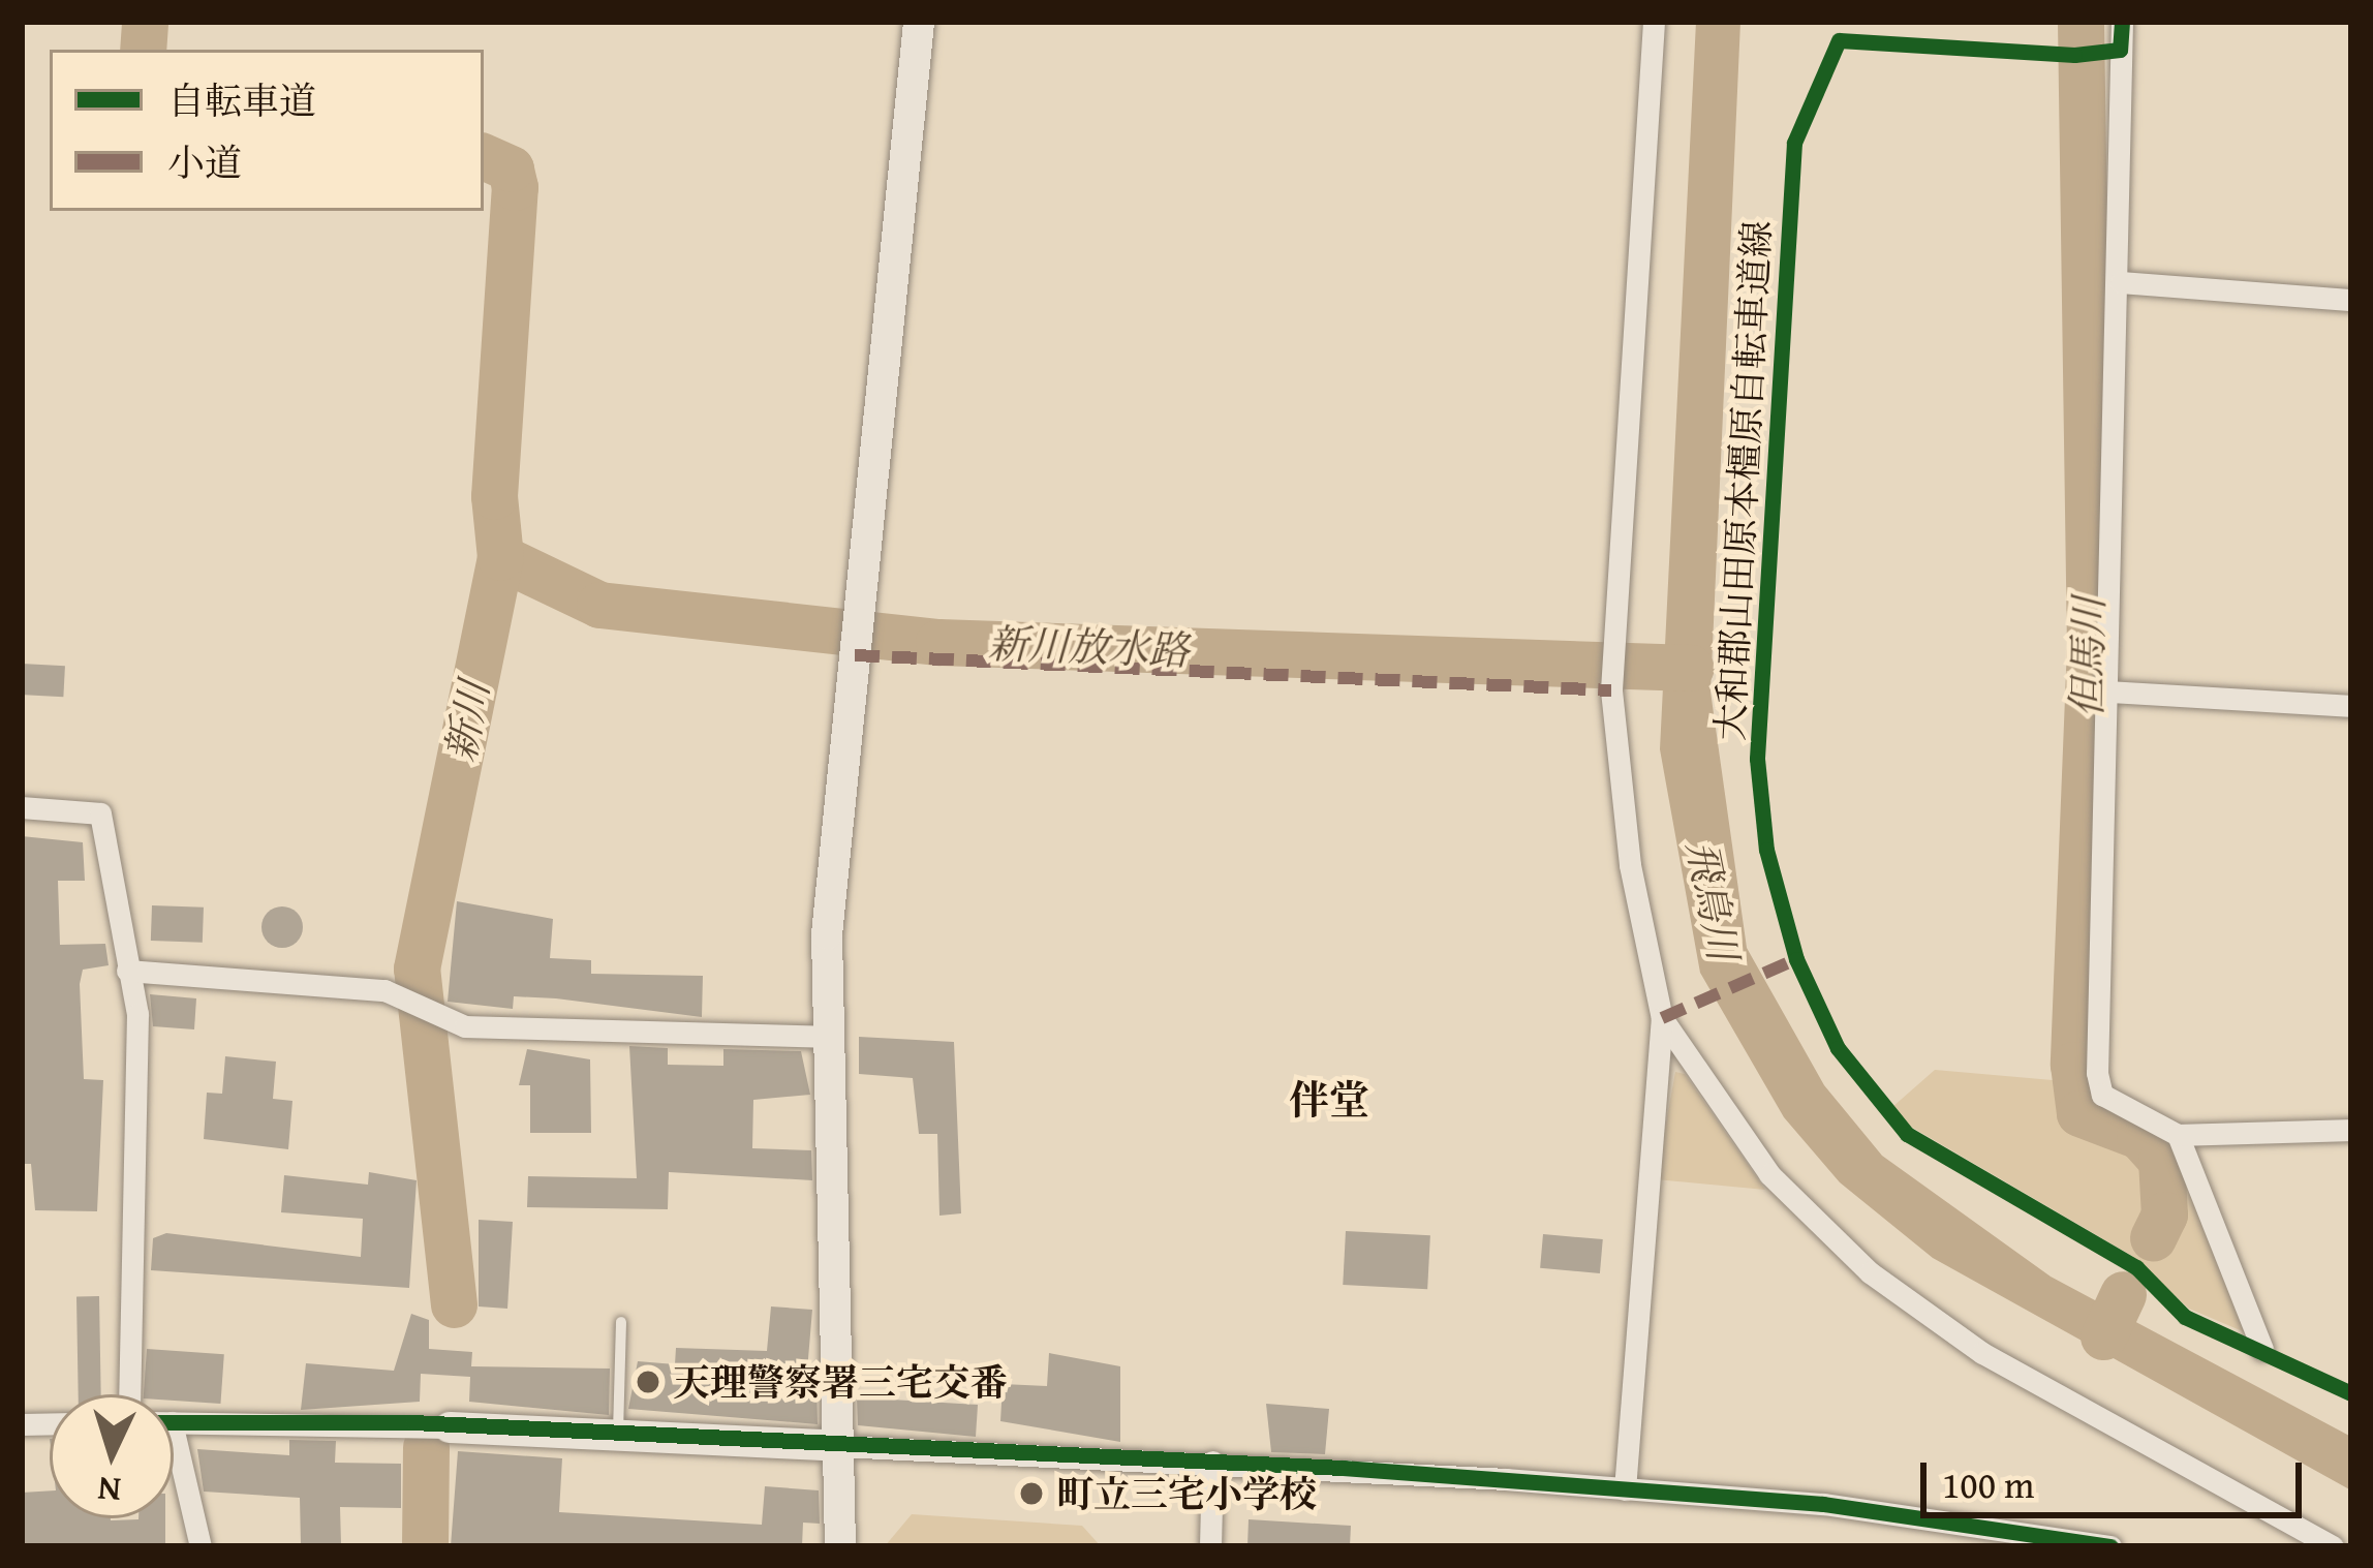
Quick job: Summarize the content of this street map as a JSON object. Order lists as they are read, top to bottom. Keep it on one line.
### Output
{"streets":{"cycle path":["大和郡山田原本橿原自転車道線"]},"districts":["伴堂"],"water":["新川放水路","但馬川","新川","飛鳥川"],"places":["天理警察署三宅交番","町立三宅小学校"],"legend":["自転車道","小道"],"scale_bar":"100 m","north":"bottom"}
